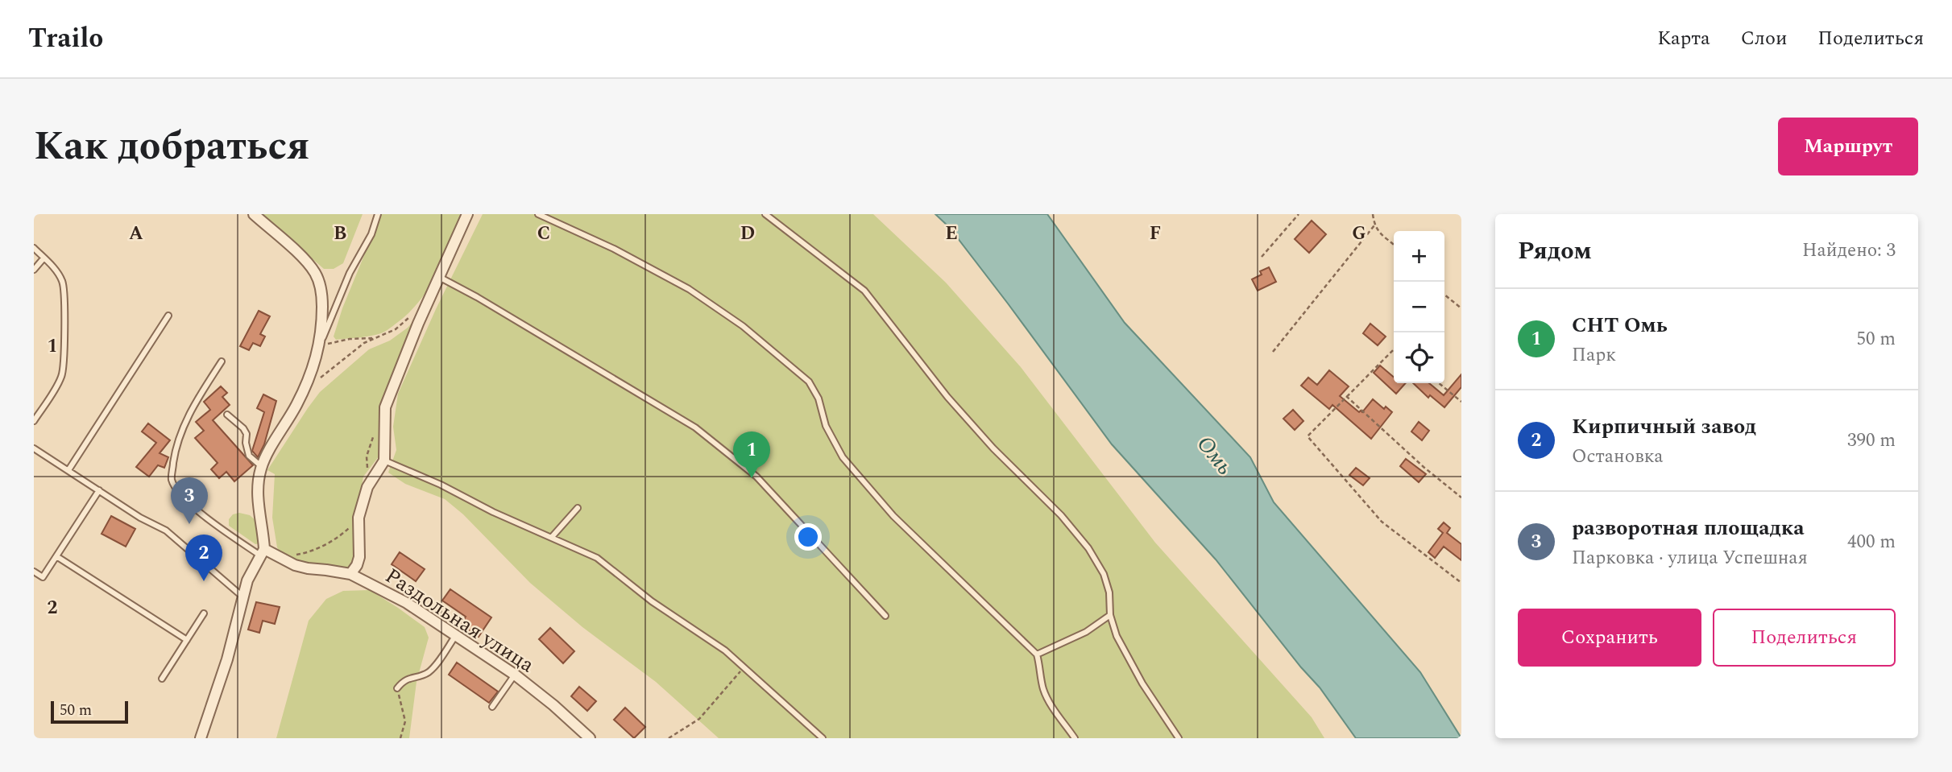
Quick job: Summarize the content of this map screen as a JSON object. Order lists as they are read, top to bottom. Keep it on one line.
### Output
{"streets":{"street":["Раздольная улица"]},"water":["Омь"],"scale_bar":"50 m","page":{"header":"Trailo","nav":["Карта","Слои","Поделиться"],"title":"Как добраться","buttons":["Маршрут",["Сохранить","Поделиться"]],"heading":["Рядом","Найдено: 3"],"map_buttons":["+","−"],"list":[{"mark":"1","name":"СНТ Омь","note":"Парк","value":"50 m"},{"mark":"2","name":"Кирпичный завод","note":"Остановка","value":"390 m"},{"mark":"3","name":"разворотная площадка","note":"Парковка · улица Успешная","value":"400 m"}],"pins":["1","3","2"],"scale":"50 m"},"grid":{"columns":["A","B","C","D","E","F","G"],"rows":["1","2"]}}
